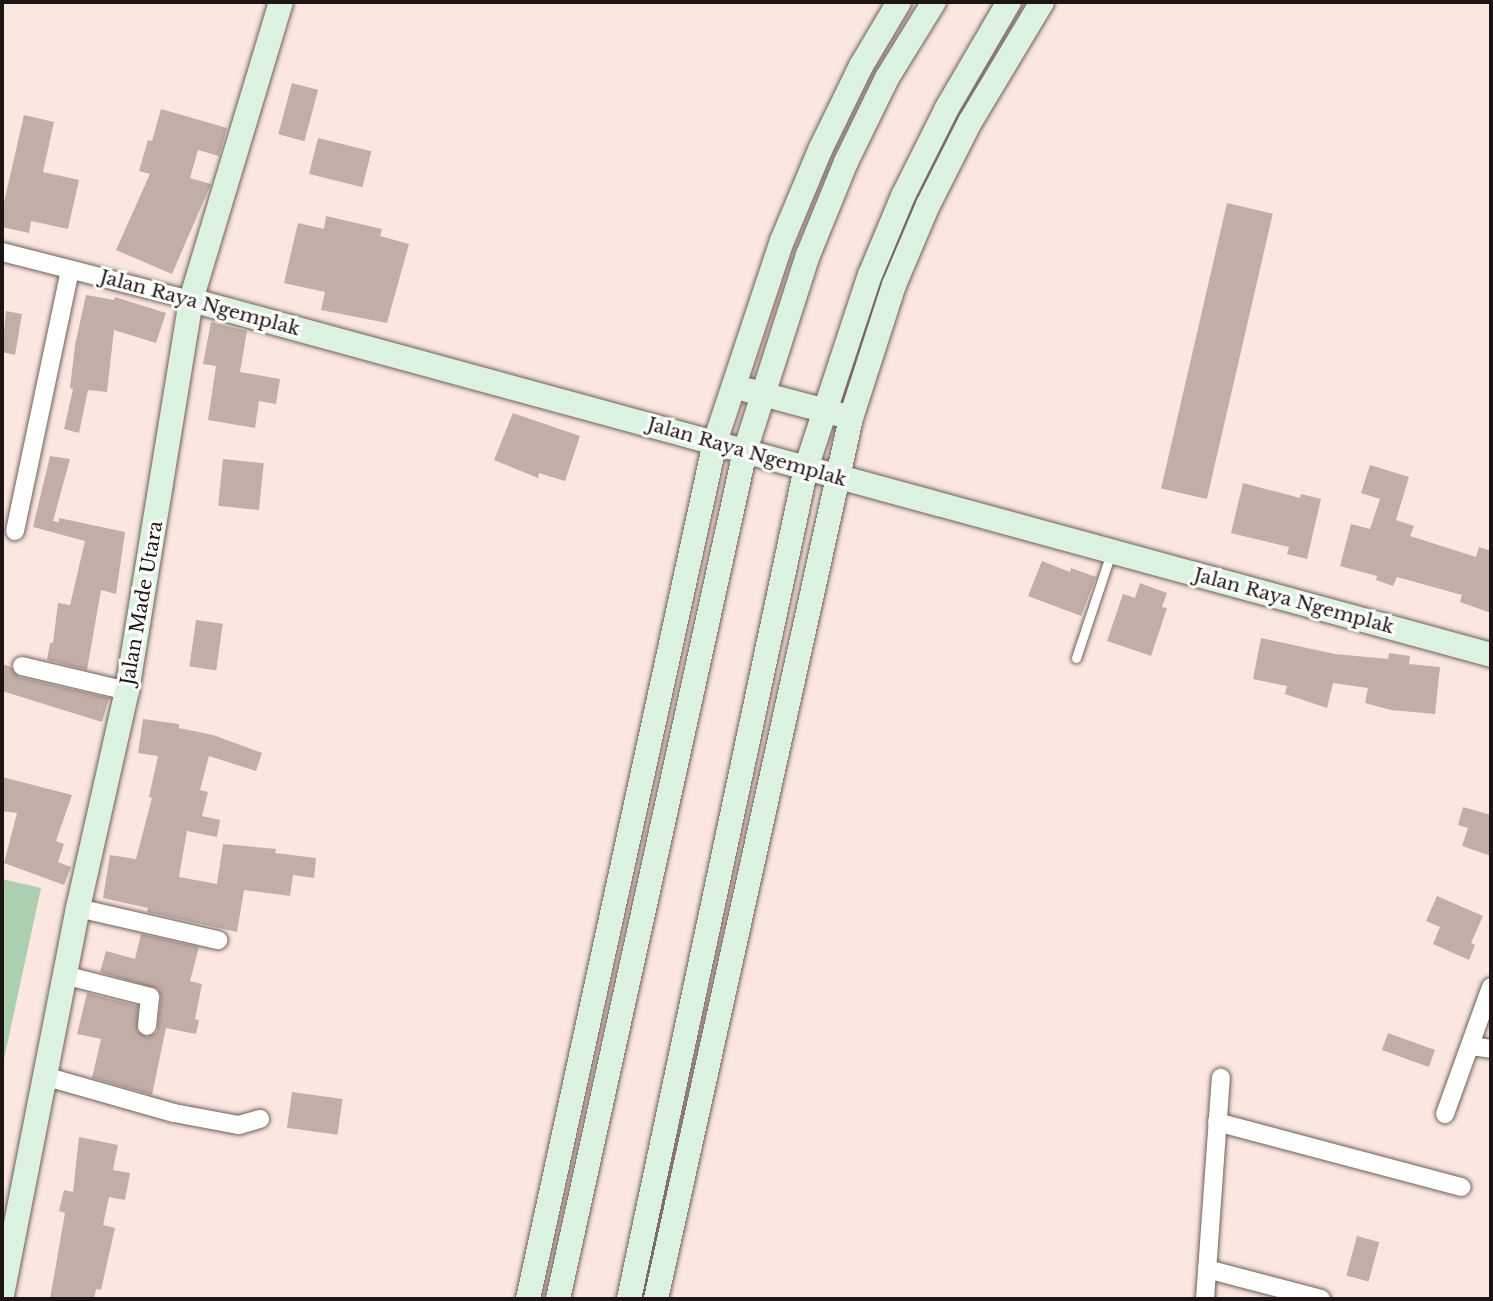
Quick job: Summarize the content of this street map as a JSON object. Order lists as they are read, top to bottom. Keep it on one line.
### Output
{"streets":{"main road":["Jalan Raya Ngemplak","Jalan Made Utara"]},"crossings":[["Jalan Raya Ngemplak","Jalan Made Utara"]]}
